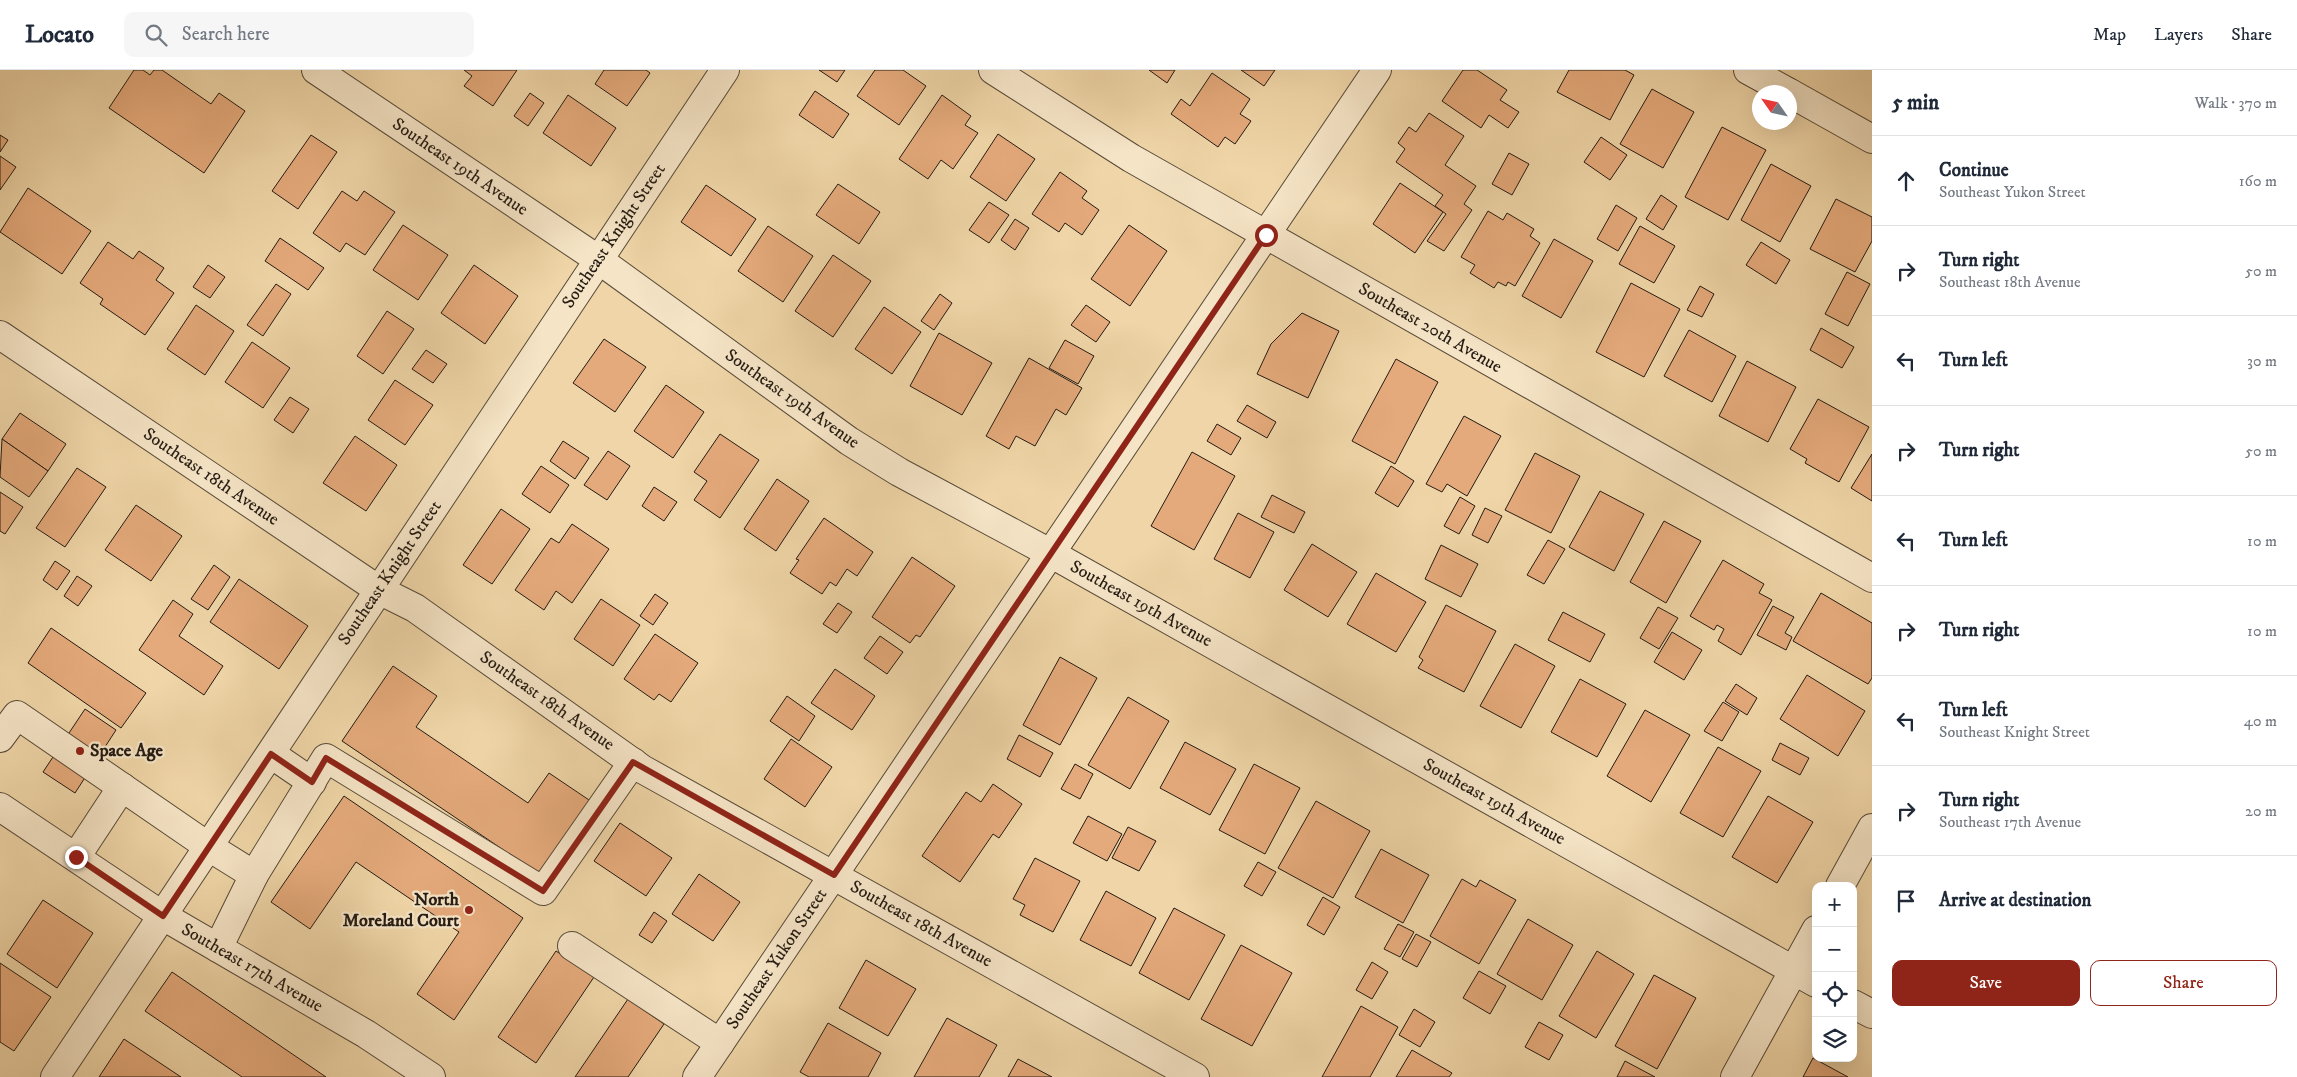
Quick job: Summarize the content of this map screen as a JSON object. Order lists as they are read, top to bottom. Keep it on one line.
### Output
{"streets":{"street":["Southeast 19th Avenue","Southeast Knight Street","Southeast 20th Avenue","Southeast 18th Avenue","Southeast Yukon Street","Southeast 17th Avenue"]},"crossings":[["Southeast 19th Avenue","Southeast Knight Street"],["Southeast 19th Avenue","Southeast Yukon Street"],["Southeast Knight Street","Southeast 18th Avenue"],["Southeast Knight Street","Southeast 17th Avenue"],["Southeast 20th Avenue","Southeast Yukon Street"],["Southeast 18th Avenue","Southeast Yukon Street"]],"places":["Space Age","North Moreland Court"],"north":"top left","page":{"header":"Locato","search":"Search here","nav":["Map","Layers","Share"],"heading":["5 min","Walk · 370 m"],"list":[["Continue","Southeast Yukon Street","160 m"],["Turn right","Southeast 18th Avenue","50 m"],["Turn left","30 m"],["Turn right","50 m"],["Turn left","10 m"],["Turn right","10 m"],["Turn left","Southeast Knight Street","40 m"],["Turn right","Southeast 17th Avenue","20 m"],"Arrive at destination"],"map_buttons":["+","−"],"buttons":["Save","Share"]}}
